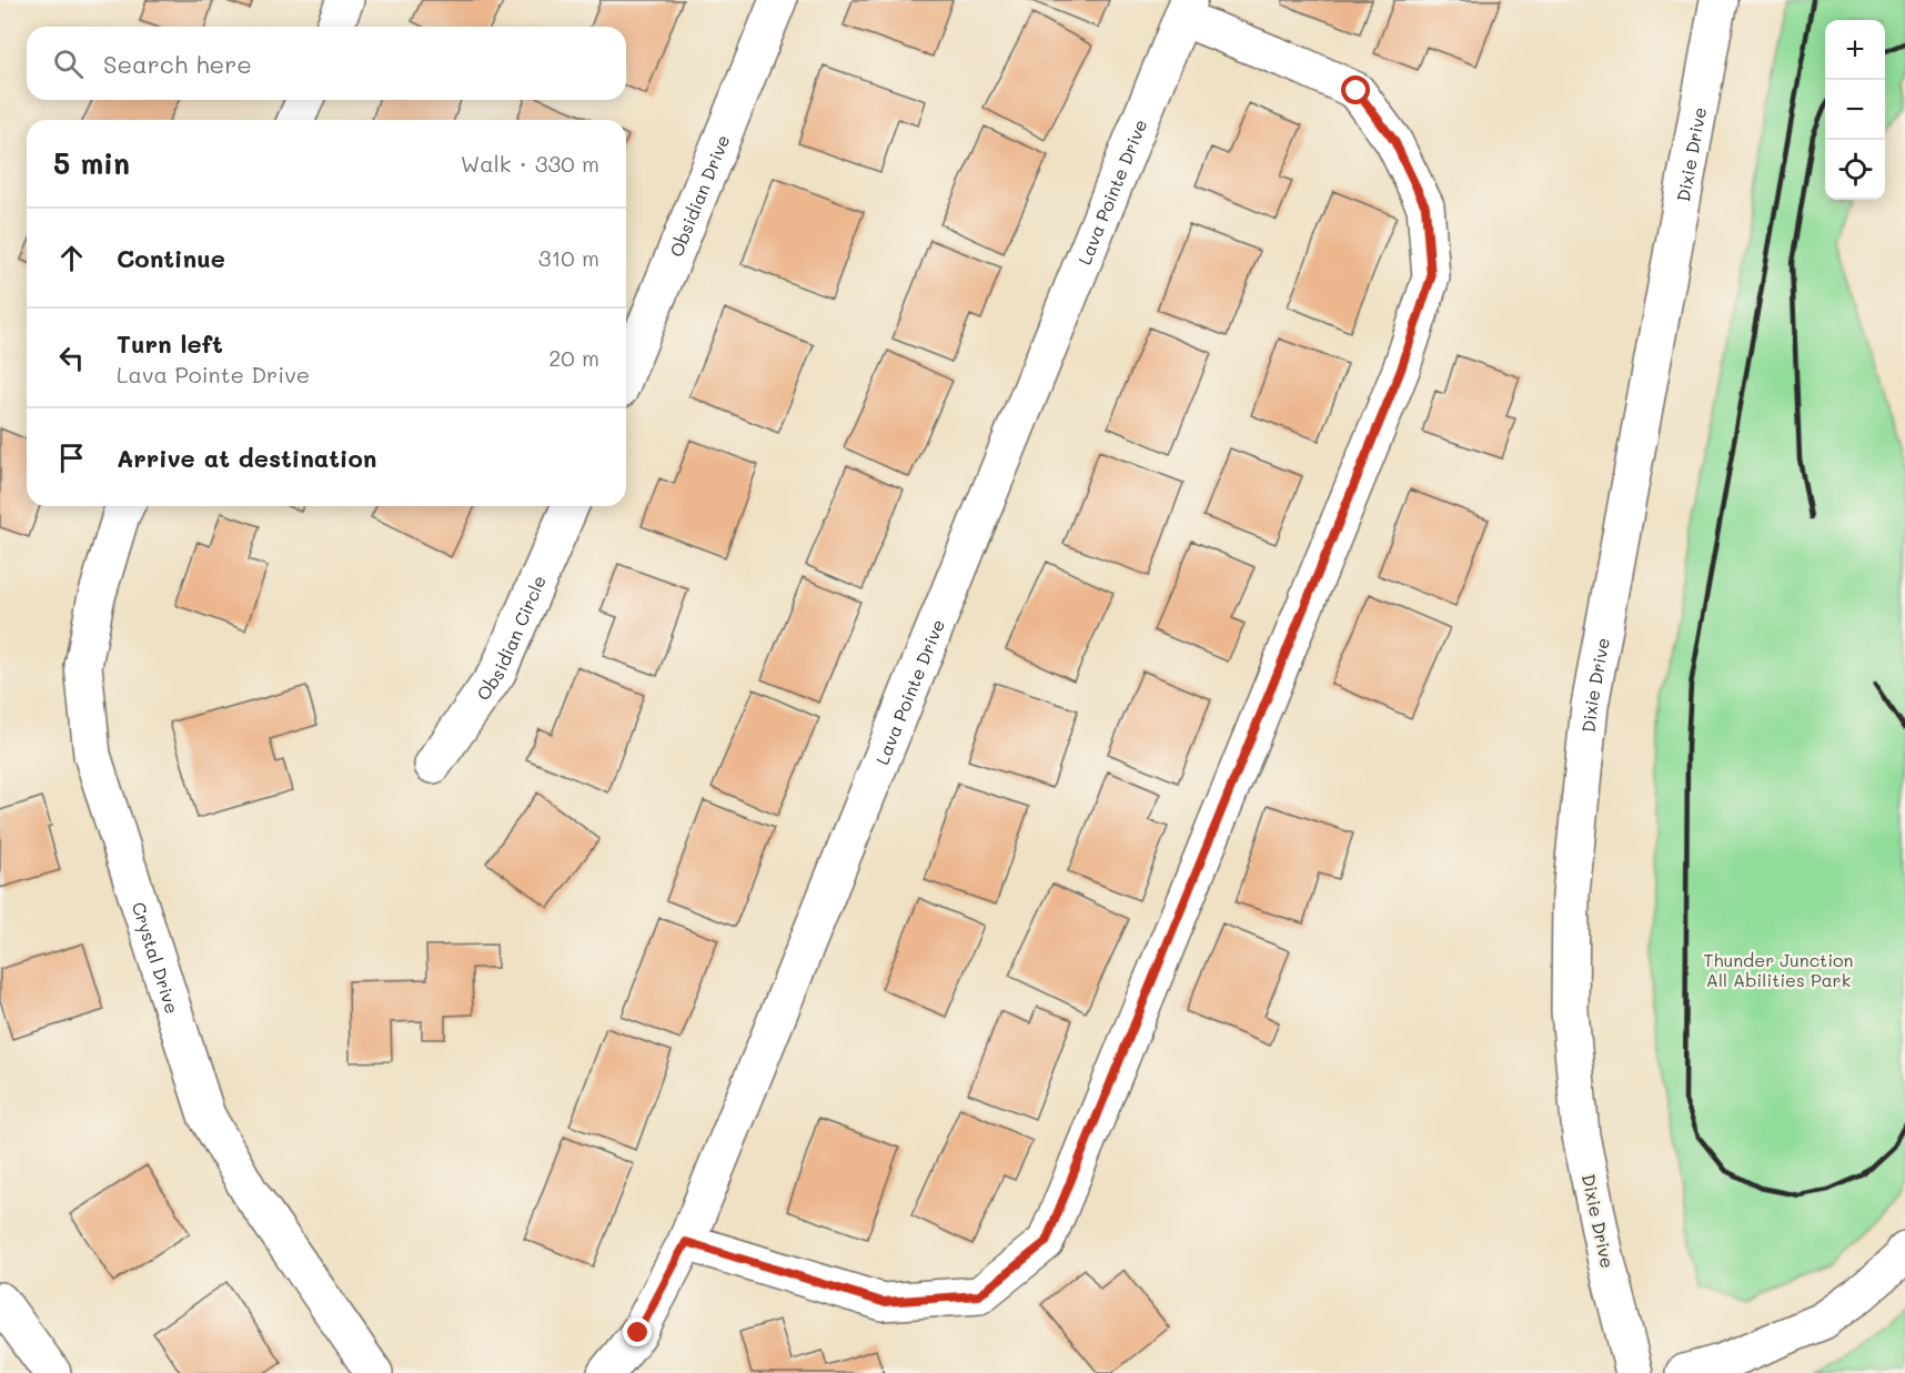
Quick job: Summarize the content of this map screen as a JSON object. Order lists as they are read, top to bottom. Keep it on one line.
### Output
{"streets":{"street":["Dixie Drive","Lava Pointe Drive","Obsidian Drive","Obsidian Circle","Crystal Drive"]},"parks":["Thunder Junction All Abilities Park"],"page":{"map_buttons":["+","−"],"search":"Search here","heading":["5 min","Walk · 330 m"],"list":[["Continue","310 m"],["Turn left","Lava Pointe Drive","20 m"],"Arrive at destination"]}}
